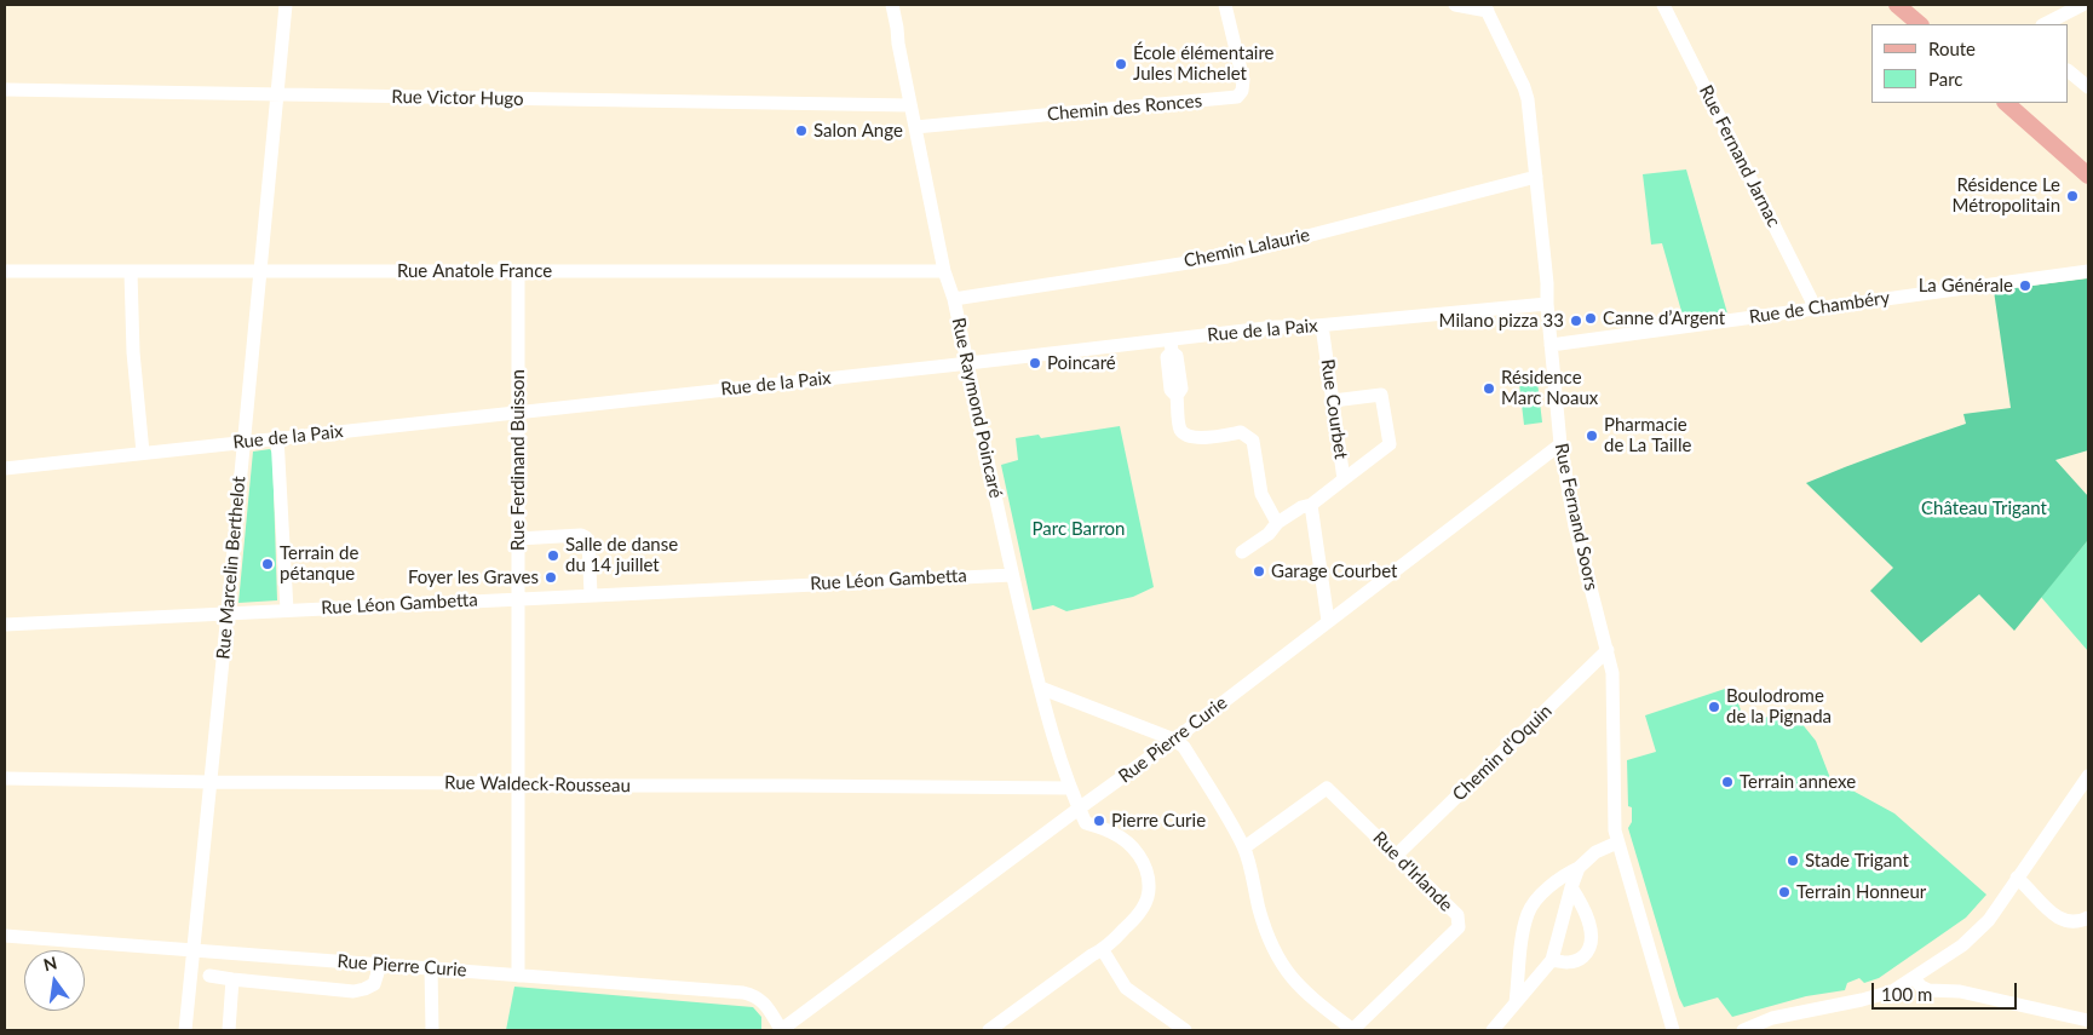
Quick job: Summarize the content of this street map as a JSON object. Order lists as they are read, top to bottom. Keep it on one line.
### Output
{"streets":{"street":["Rue Victor Hugo","Chemin des Ronces","Rue Fernand Jarnac","Chemin Lalaurie","Rue Anatole France","Rue de Chambéry","Rue de la Paix","Rue Raymond Poincaré","Rue Courbet","Rue Ferdinand Buisson","Rue Fernand Soors","Rue Marcelin Berthelot","Rue Léon Gambetta","Rue Pierre Curie","Chemin d'Oquin","Rue Waldeck-Rousseau","Rue d'Irlande"]},"crossings":[["Rue Victor Hugo","Rue Raymond Poincaré"],["Rue Victor Hugo","Rue Marcelin Berthelot"],["Chemin des Ronces","Rue Raymond Poincaré"],["Rue Fernand Jarnac","Rue de Chambéry"],["Chemin Lalaurie","Rue Raymond Poincaré"],["Chemin Lalaurie","Rue Fernand Soors"],["Rue Anatole France","Rue Raymond Poincaré"],["Rue Anatole France","Rue Ferdinand Buisson"],["Rue Anatole France","Rue Marcelin Berthelot"],["Rue de Chambéry","Rue Fernand Soors"],["Rue de la Paix","Rue Raymond Poincaré"],["Rue de la Paix","Rue Courbet"],["Rue de la Paix","Rue Ferdinand Buisson"],["Rue de la Paix","Rue Fernand Soors"],["Rue de la Paix","Rue Marcelin Berthelot"],["Rue Raymond Poincaré","Rue Léon Gambetta"],["Rue Raymond Poincaré","Rue Pierre Curie"],["Rue Raymond Poincaré","Rue Waldeck-Rousseau"],["Rue Ferdinand Buisson","Rue Léon Gambetta"],["Rue Ferdinand Buisson","Rue Pierre Curie"],["Rue Ferdinand Buisson","Rue Waldeck-Rousseau"],["Rue Fernand Soors","Rue Pierre Curie"],["Rue Fernand Soors","Chemin d'Oquin"],["Rue Marcelin Berthelot","Rue Léon Gambetta"],["Rue Marcelin Berthelot","Rue Pierre Curie"],["Rue Marcelin Berthelot","Rue Waldeck-Rousseau"],["Chemin d'Oquin","Rue d'Irlande"]],"parks":["Château Trigant","Parc Barron"],"places":["École élémentaire Jules Michelet","Salon Ange","Résidence Le Métropolitain","La Générale","Canne d’Argent","Milano pizza 33","Poincaré","Résidence Marc Noaux","Pharmacie de La Taille","Salle de danse du 14 juillet","Terrain de pétanque","Garage Courbet","Foyer les Graves","Boulodrome de la Pignada","Terrain annexe","Pierre Curie","Stade Trigant","Terrain Honneur"],"legend":["Route","Parc"],"scale_bar":"100 m","north":"top"}
